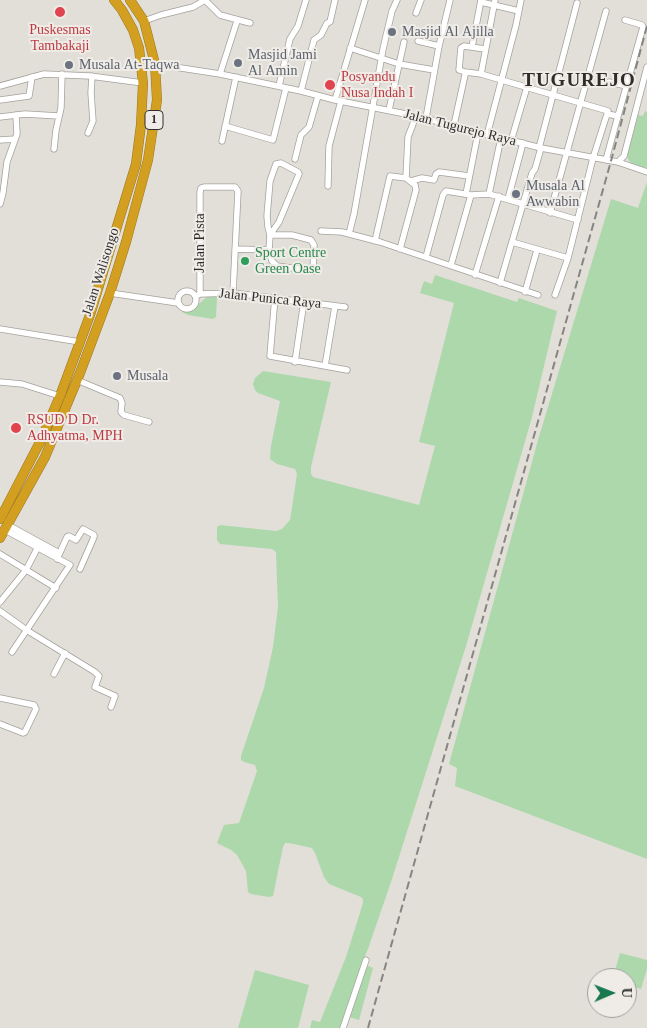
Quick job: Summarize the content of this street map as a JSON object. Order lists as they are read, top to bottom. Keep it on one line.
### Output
{"streets":{"highway":["1","Jalan Walisongo"],"street":["Jalan Tugurejo Raya","Jalan Pista","Jalan Punica Raya"]},"crossings":[["Jalan Tugurejo Raya","Jalan Walisongo"],["Jalan Pista","Jalan Punica Raya"]],"districts":["TUGUREJO"],"places":["Puskesmas Tambakaji","Masjid Al Ajilla","Masjid Jami Al Amin","Musala At-Taqwa","Posyandu Nusa Indah I","Musala Al Awwabin","Sport Centre Green Oase","Musala","RSUD D Dr. Adhyatma, MPH"],"north":"right"}
